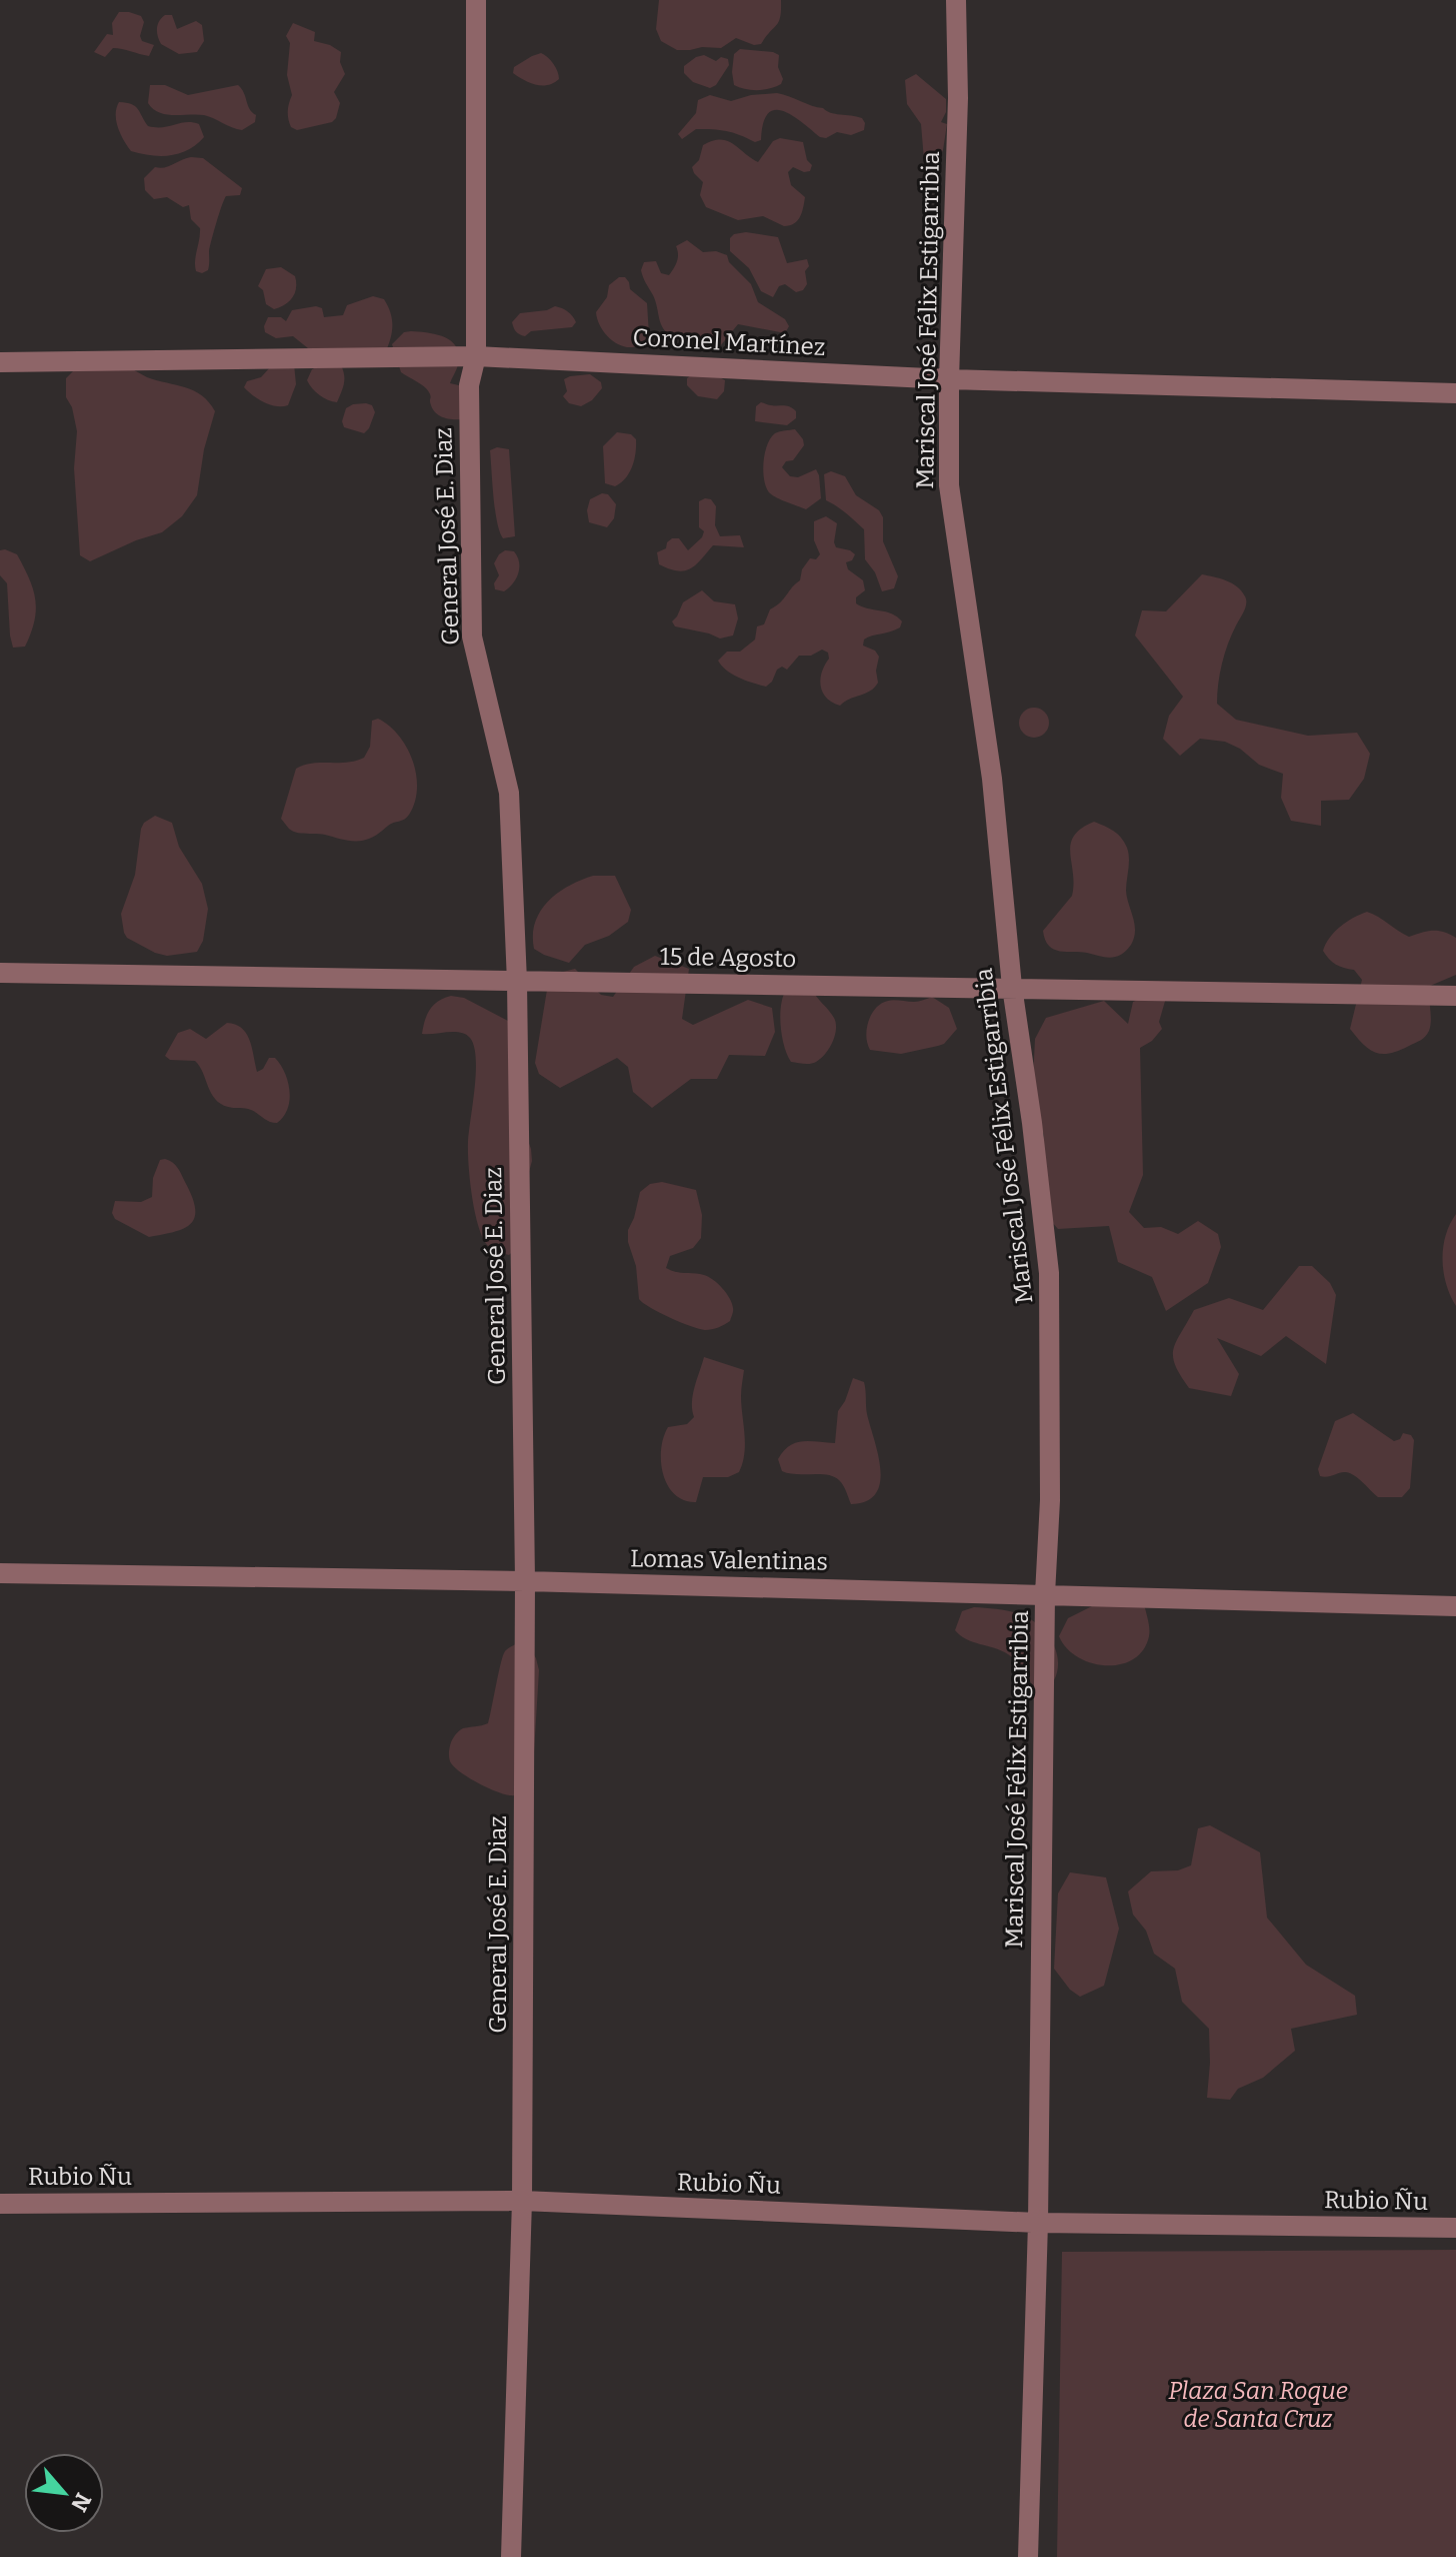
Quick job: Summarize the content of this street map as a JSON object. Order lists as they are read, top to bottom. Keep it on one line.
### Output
{"streets":{"street":["Mariscal José Félix Estigarribia","Coronel Martínez","General José E. Diaz","15 de Agosto","Lomas Valentinas","Rubio Ñu"]},"crossings":[["Mariscal José Félix Estigarribia","Coronel Martínez"],["Mariscal José Félix Estigarribia","15 de Agosto"],["Mariscal José Félix Estigarribia","Lomas Valentinas"],["Mariscal José Félix Estigarribia","Rubio Ñu"],["Coronel Martínez","General José E. Diaz"],["General José E. Diaz","15 de Agosto"],["General José E. Diaz","Lomas Valentinas"],["General José E. Diaz","Rubio Ñu"]],"parks":["Plaza San Roque de Santa Cruz"],"north":"bottom right"}
